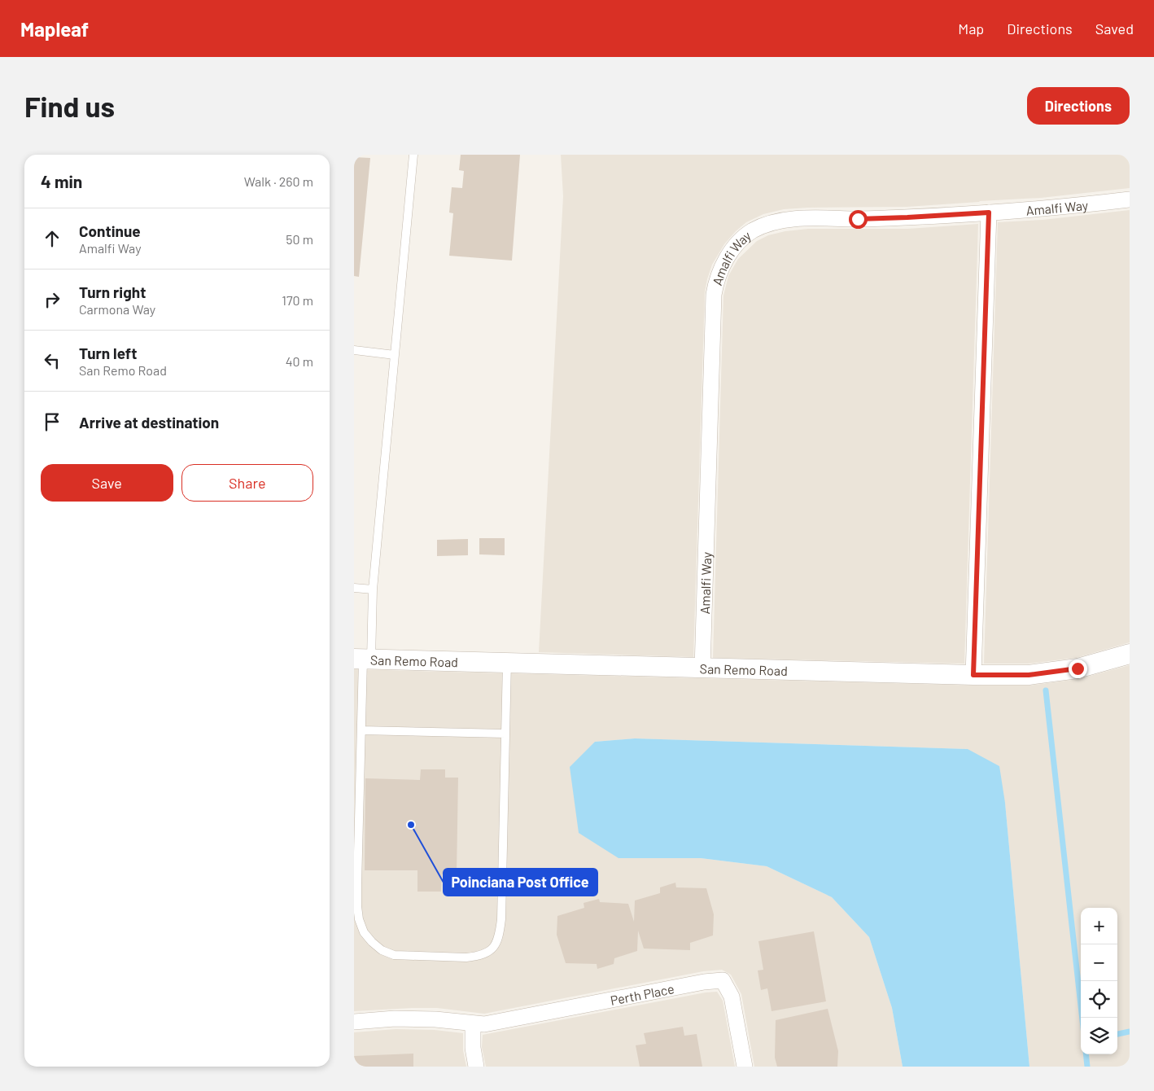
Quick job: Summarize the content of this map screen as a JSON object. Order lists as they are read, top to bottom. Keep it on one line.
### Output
{"streets":{"street":["Amalfi Way","San Remo Road","Perth Place"]},"crossings":[["Amalfi Way","San Remo Road"]],"places":["Poinciana Post Office"],"page":{"header":"Mapleaf","nav":["Map","Directions","Saved"],"buttons":["Directions",["Save","Share"]],"title":"Find us","heading":["4 min","Walk · 260 m"],"list":[["Continue","Amalfi Way","50 m"],["Turn right","Carmona Way","170 m"],["Turn left","San Remo Road","40 m"],"Arrive at destination"],"map_buttons":["+","−"]}}
